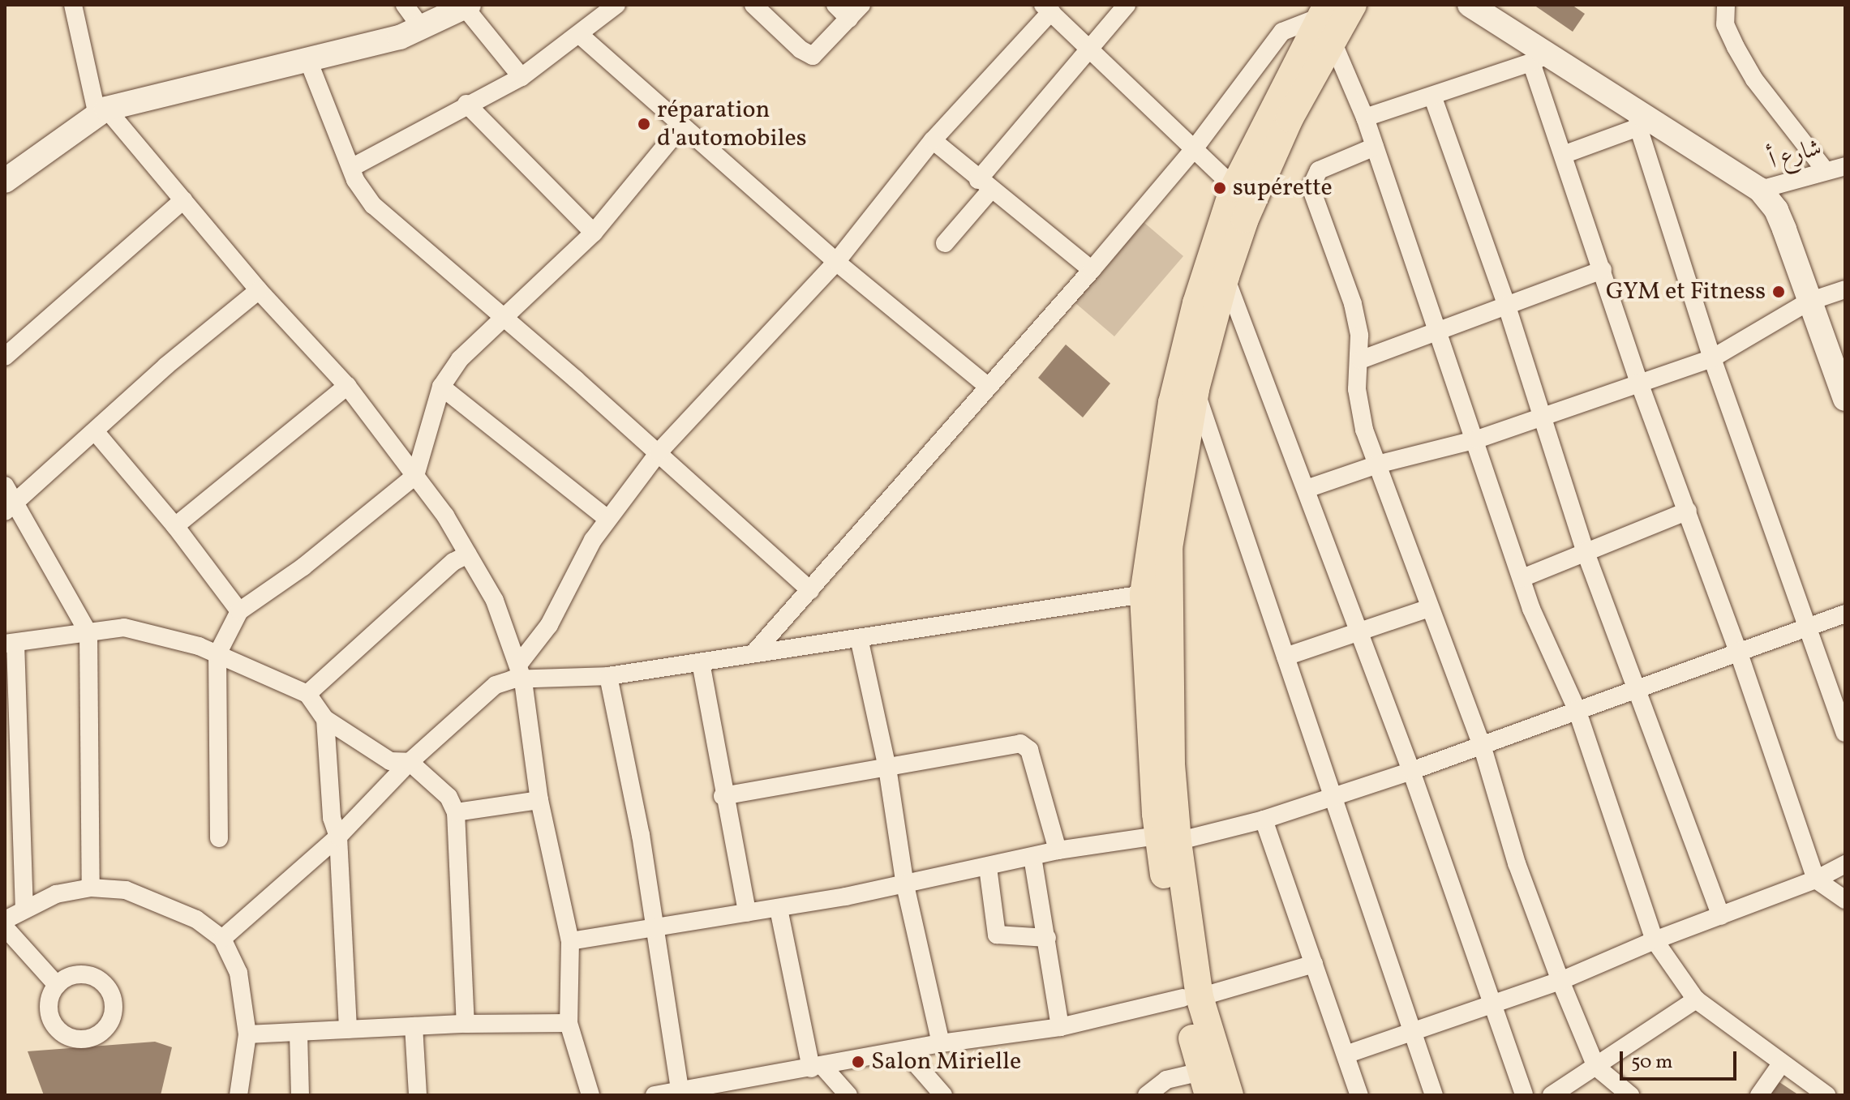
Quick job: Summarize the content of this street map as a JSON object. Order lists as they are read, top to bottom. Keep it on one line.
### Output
{"streets":{"street":["شارع أ"]},"places":["réparation d'automobiles","supérette","GYM et Fitness","Salon Mirielle"],"scale_bar":"50 m"}
